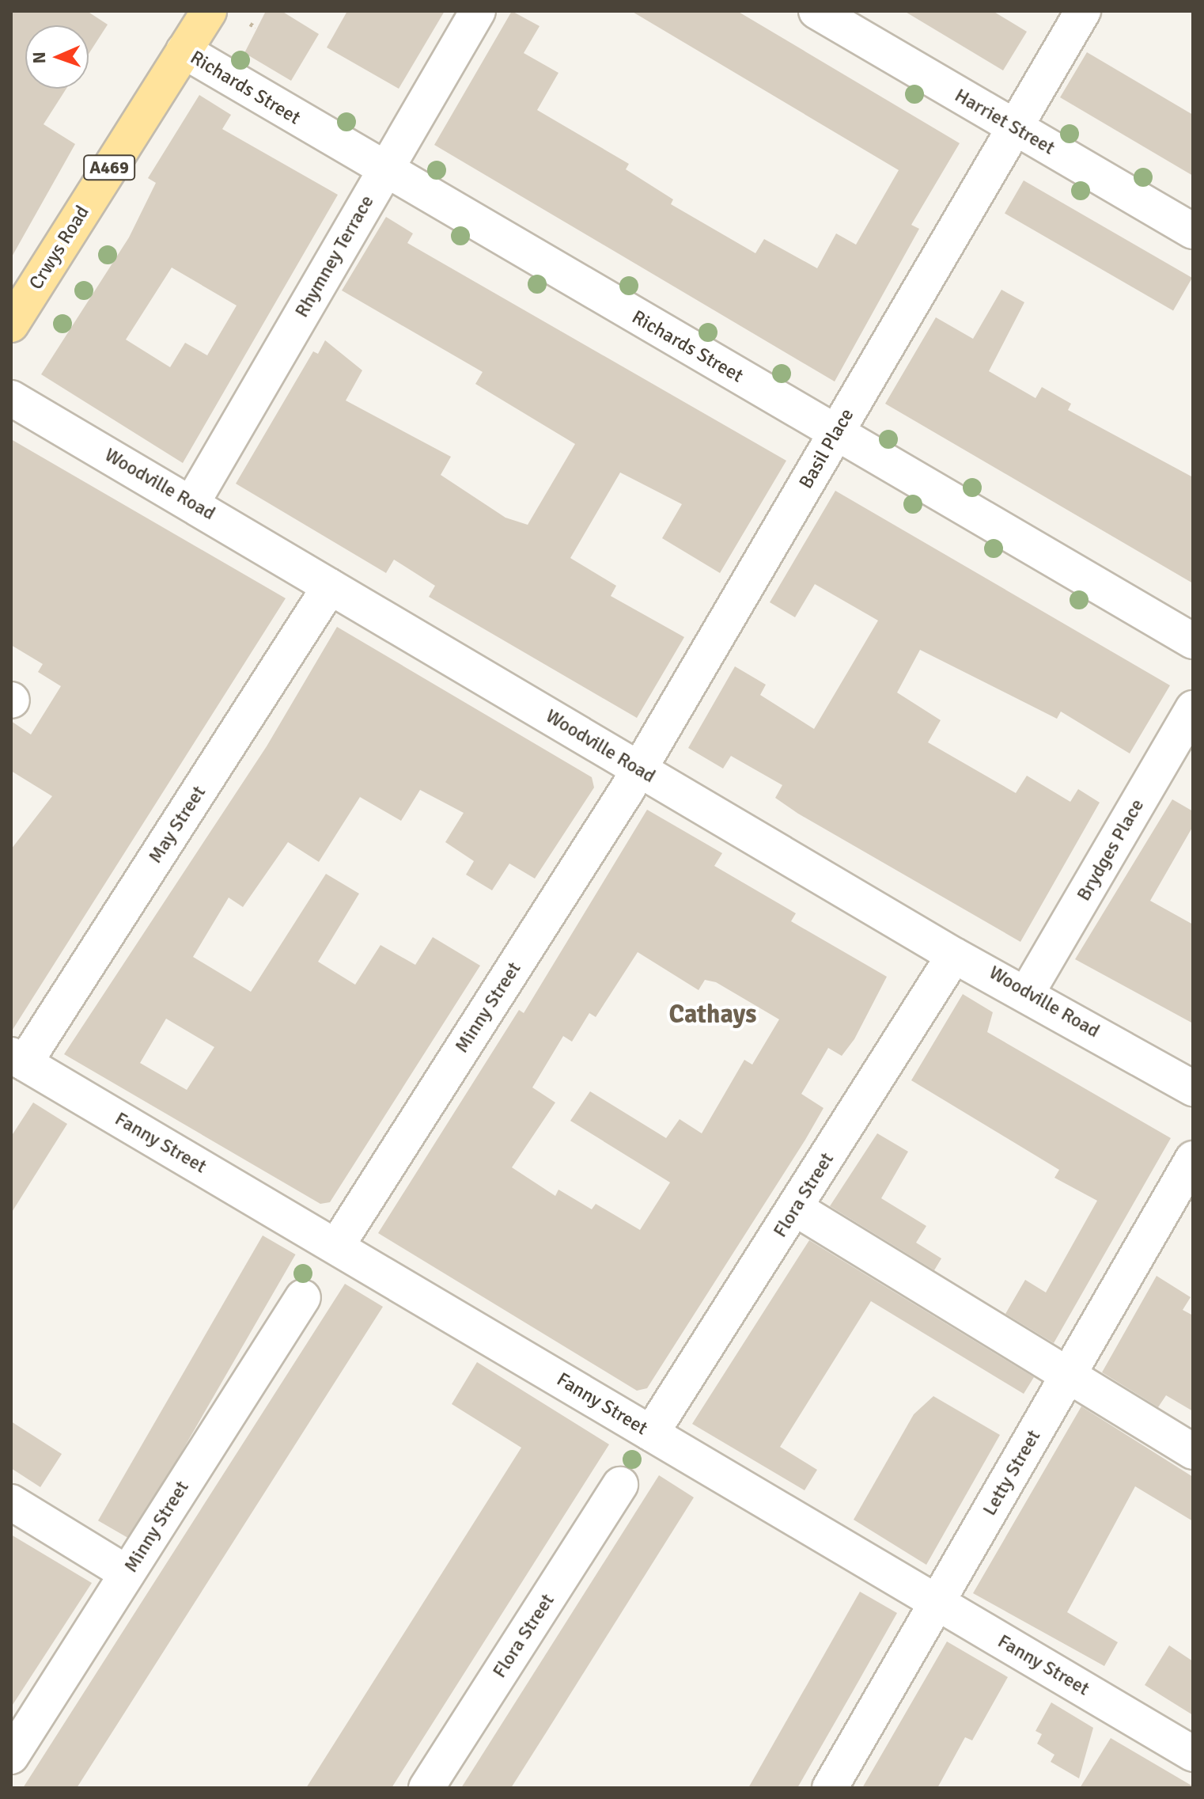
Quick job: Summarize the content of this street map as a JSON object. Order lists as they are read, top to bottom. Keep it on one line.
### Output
{"streets":{"main road":["A469","Crwys Road"],"street":["Richards Street","Harriet Street","Rhymney Terrace","Basil Place","Woodville Road","May Street","Brydges Place","Minny Street","Fanny Street","Flora Street","Letty Street"]},"crossings":[["Richards Street","Crwys Road"],["Richards Street","Rhymney Terrace"],["Richards Street","Basil Place"],["Harriet Street","Basil Place"],["Rhymney Terrace","Woodville Road"],["Basil Place","Woodville Road"],["Basil Place","Minny Street"],["Woodville Road","May Street"],["Woodville Road","Brydges Place"],["Woodville Road","Minny Street"],["Woodville Road","Flora Street"],["May Street","Fanny Street"],["Minny Street","Fanny Street"],["Fanny Street","Flora Street"],["Fanny Street","Letty Street"]],"districts":["Cathays"],"north":"left"}
